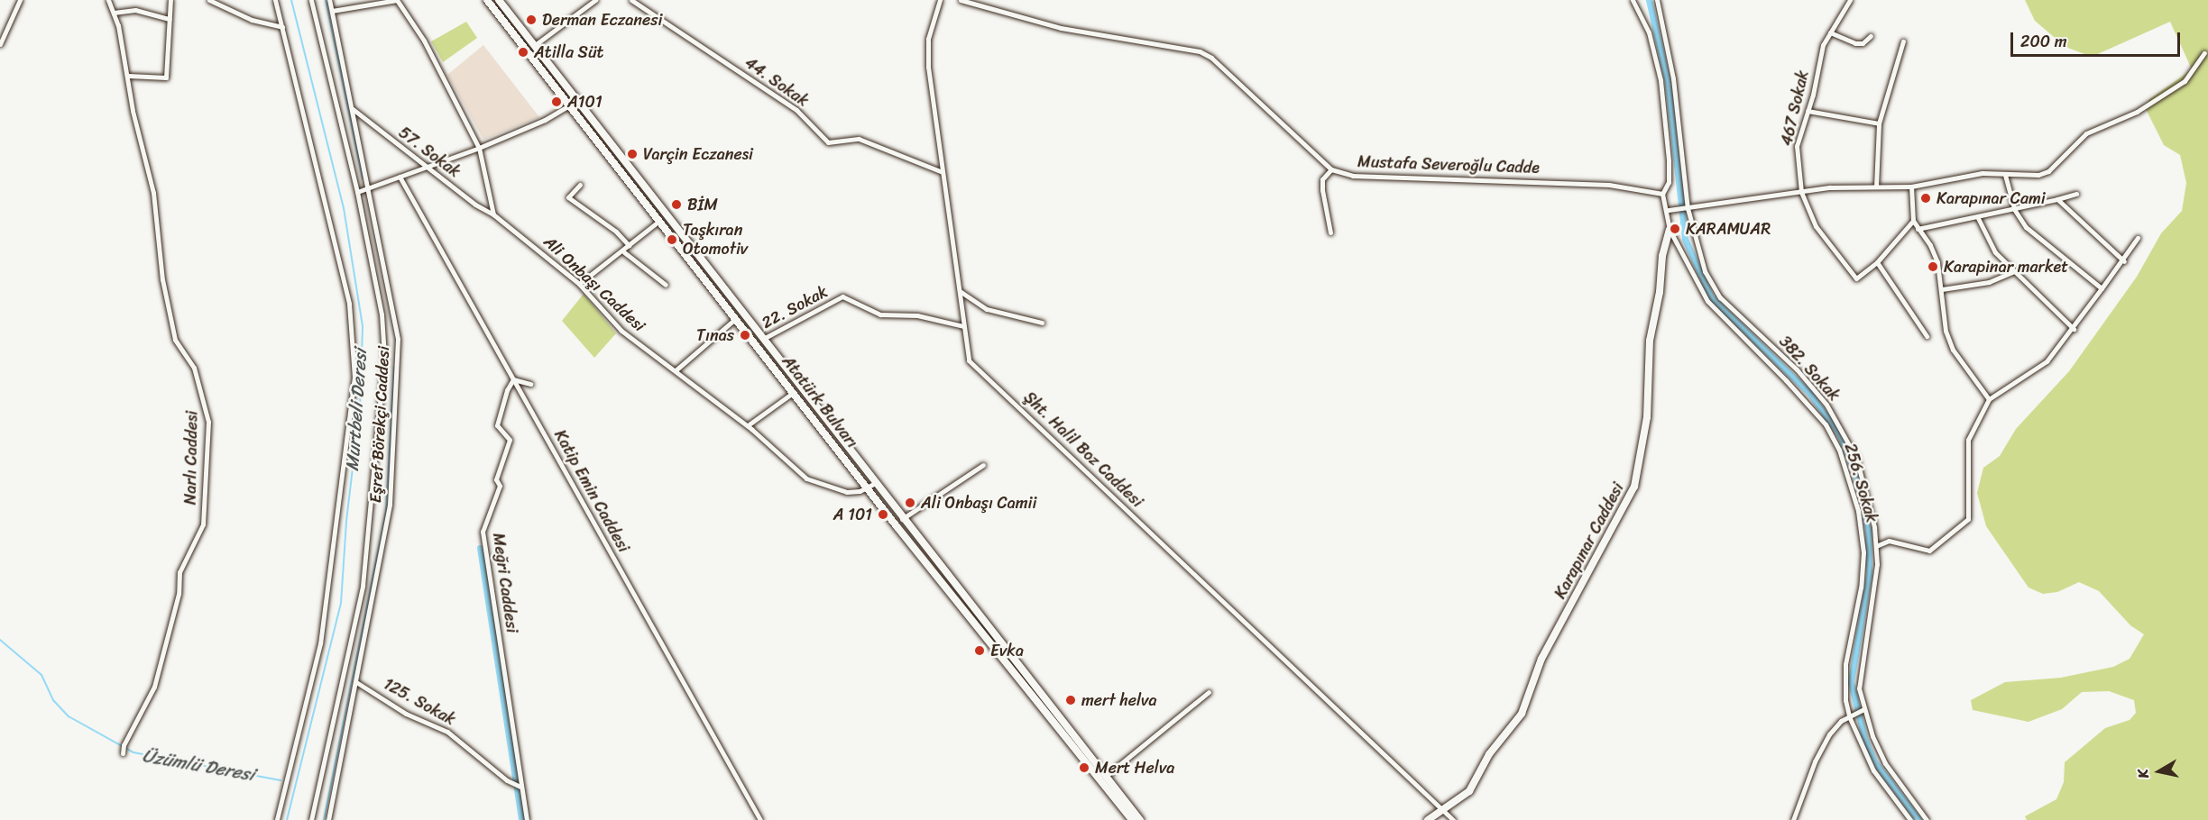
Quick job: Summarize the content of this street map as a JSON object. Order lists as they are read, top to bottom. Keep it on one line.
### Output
{"streets":{"main road":["Atatürk Bulvarı"],"street":["44. Sokak","467 Sokak","57. Sokak","Mustafa Severoğlu Cadde","Ali Onbaşı Caddesi","22. Sokak","382. Sokak","Eşref Börekçi Caddesi","Şht. Halil Boz Caddesi","Narlı Caddesi","256. Sokak","Katip Emin Caddesi","Karapınar Caddesi","Meğri Caddesi","125. Sokak"]},"crossings":[["44. Sokak","Şht. Halil Boz Caddesi"],["57. Sokak","Ali Onbaşı Caddesi"],["57. Sokak","Eşref Börekçi Caddesi"],["Mustafa Severoğlu Cadde","256. Sokak"],["Ali Onbaşı Caddesi","Atatürk Bulvarı"],["22. Sokak","Atatürk Bulvarı"],["22. Sokak","Şht. Halil Boz Caddesi"],["Eşref Börekçi Caddesi","125. Sokak"],["Şht. Halil Boz Caddesi","Karapınar Caddesi"],["256. Sokak","Karapınar Caddesi"],["Katip Emin Caddesi","Meğri Caddesi"],["Meğri Caddesi","125. Sokak"]],"water":["Murtbeli Deresi","Üzümlü Deresi"],"places":["Derman Eczanesi","Atilla Süt","A101","Varçin Eczanesi","Karapınar Cami","BİM","KARAMUAR","Taşkıran Otomotiv","Karapinar market","Tınas","Ali Onbaşı Camii","A 101","Evka","mert helva","Mert Helva"],"scale_bar":"200 m","north":"left"}
